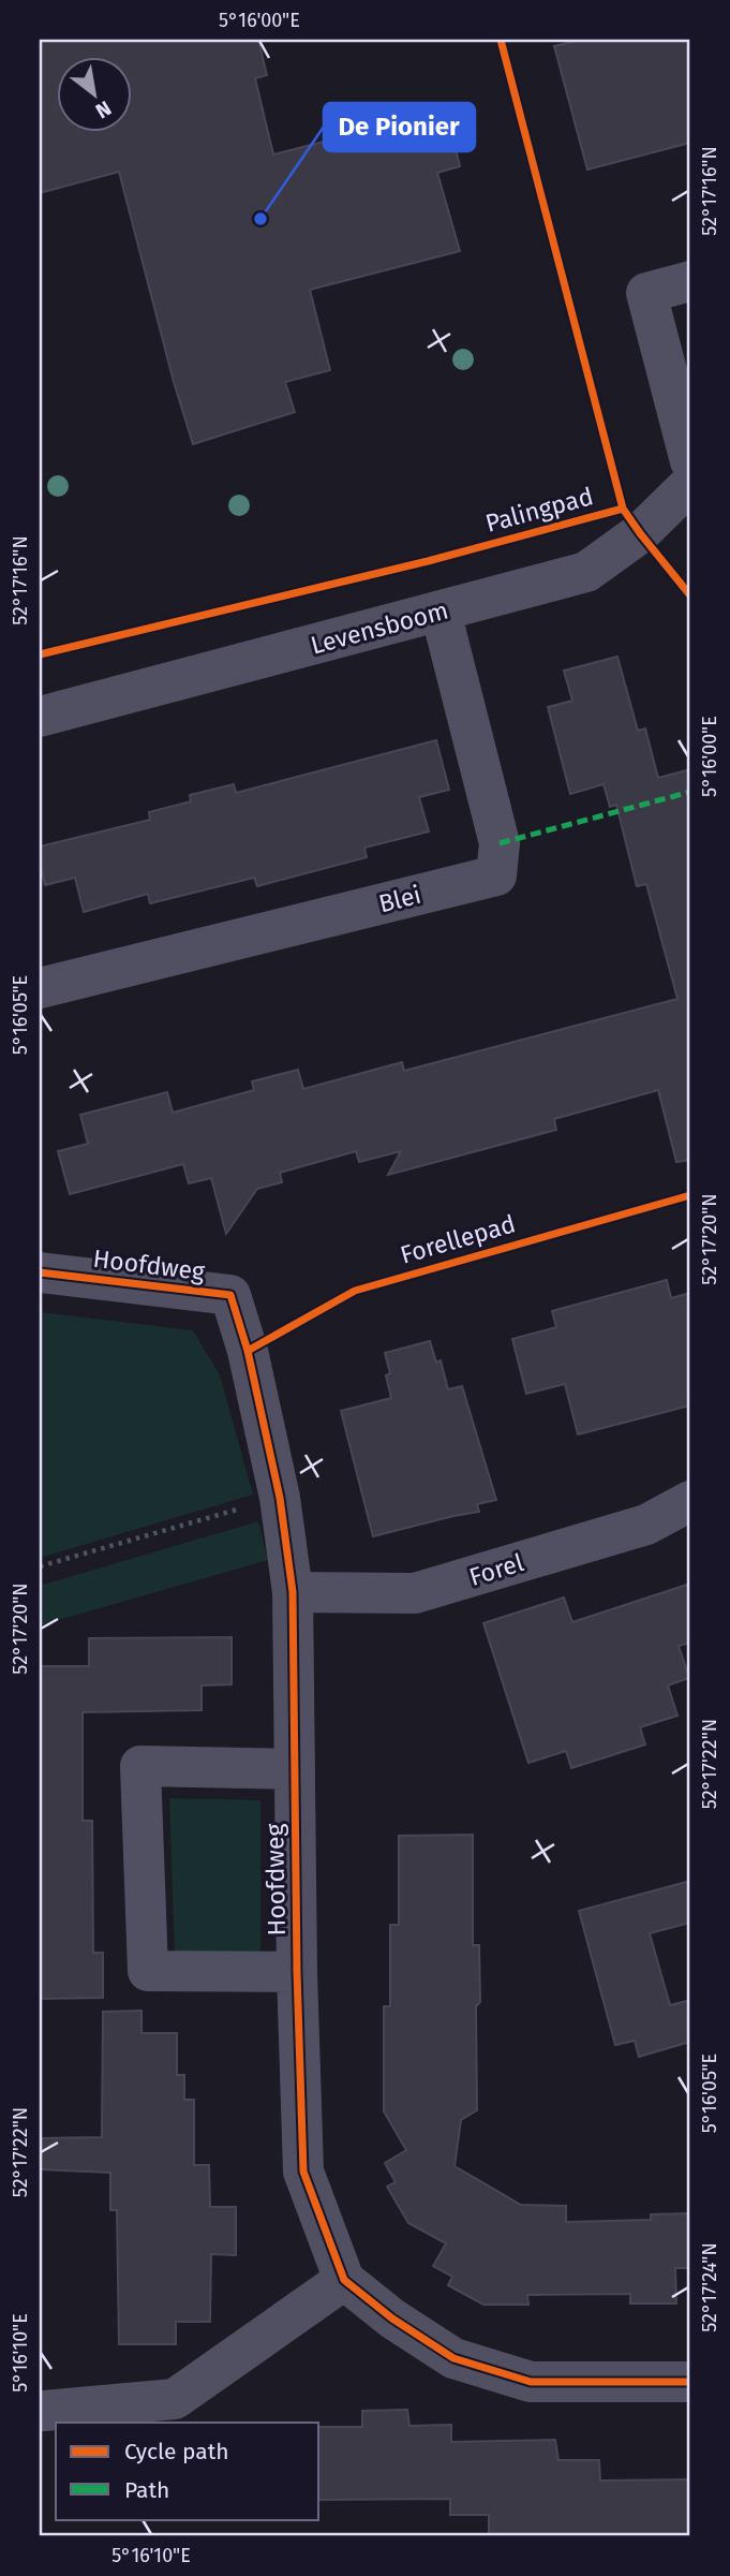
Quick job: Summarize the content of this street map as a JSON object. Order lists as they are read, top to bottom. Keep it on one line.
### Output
{"streets":{"street":["Levensboom","Blei","Hoofdweg","Forel"],"cycle path":["Palingpad","Forellepad"]},"crossings":[["Levensboom","Blei"],["Hoofdweg","Forel"]],"places":["De Pionier"],"legend":["Cycle path","Path"],"north":"bottom right","coordinates":["5°16'00\"E","52°17'16\"N","5°16'05\"E","52°17'20\"N","52°17'22\"N","52°17'24\"N","5°16'10\"E"]}
